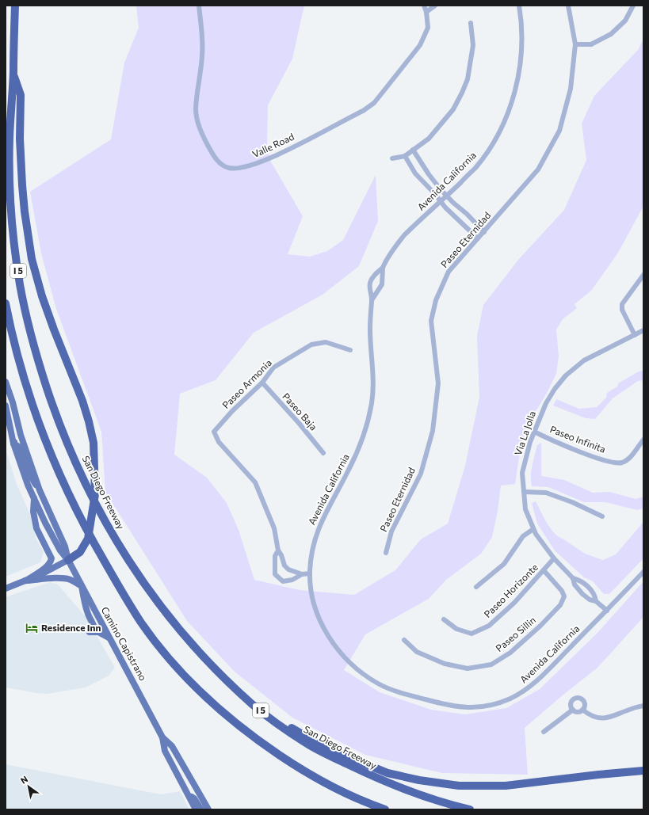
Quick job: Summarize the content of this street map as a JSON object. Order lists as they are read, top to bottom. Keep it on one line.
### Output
{"streets":{"highway":["I 5","San Diego Freeway"],"main road":["Camino Capistrano"],"street":["Valle Road","Avenida California","Paseo Eternidad","Paseo Armonia","Paseo Baja","Via La Jolla","Paseo Infinita","Paseo Horizonte","Paseo Sillin"]},"crossings":[["Avenida California","Via La Jolla"],["Paseo Armonia","Paseo Baja"],["Via La Jolla","Paseo Infinita"],["Via La Jolla","Paseo Horizonte"],["Paseo Horizonte","Paseo Sillin"]],"places":{"hotel":["Residence Inn"]},"north":"top left"}
